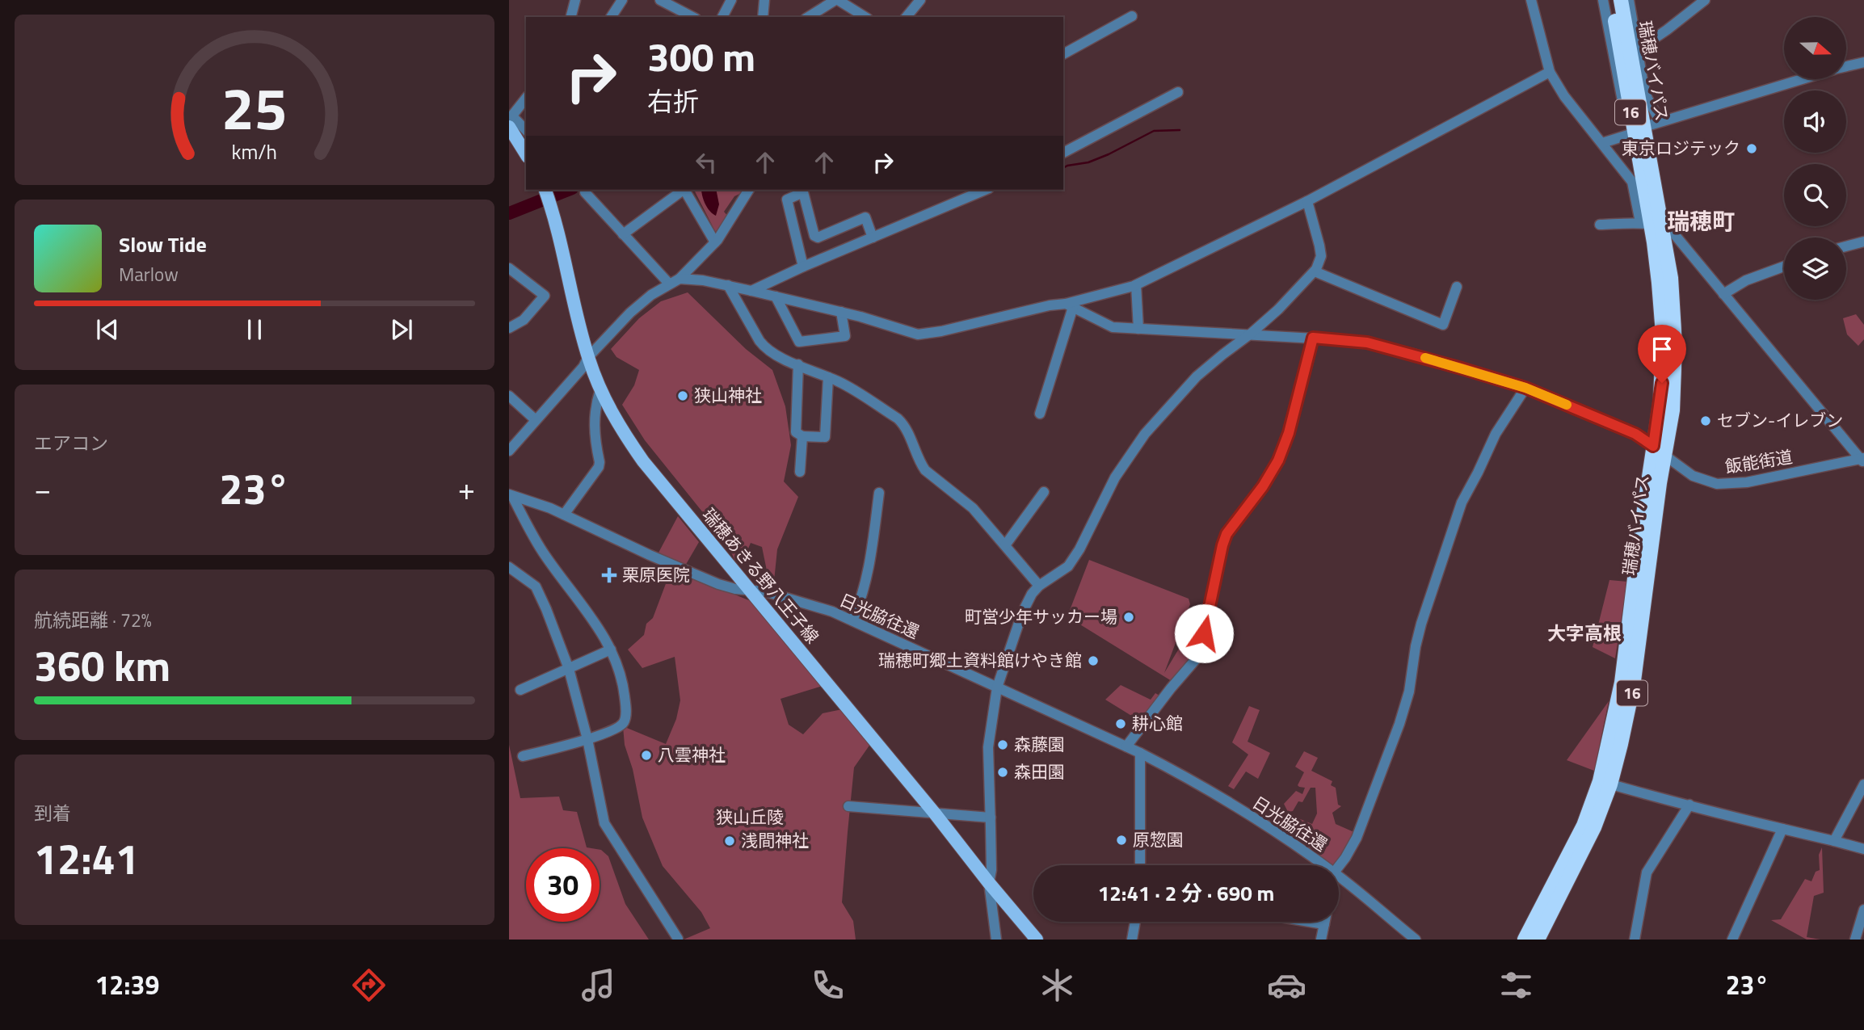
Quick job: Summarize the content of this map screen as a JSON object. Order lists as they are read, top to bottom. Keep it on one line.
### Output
{"streets":{"highway":["瑞穂バイパス","16"],"main road":["瑞穂あきる野八王子線"],"street":["飯能街道","日光脇往還"]},"crossings":[["瑞穂バイパス","飯能街道"],["瑞穂あきる野八王子線","日光脇往還"]],"districts":["瑞穂町","大字高根"],"parks":["狭山丘陵"],"places":{"other":["東京ロジテック","狭山神社","セブン-イレブン","町営少年サッカー場","瑞穂町郷土資料館けやき館","耕心館","森藤園","八雲神社","森田園","原惣園","浅間神社"],"health":["栗原医院"]},"north":"right","page":{"turn":["300 m","右折"],"song":["Slow Tide","Marlow"],"tile":["エアコン",["航続距離 · 72%","360 km"],["到着","12:41"]],"heat":["−","23°","+"],"limit":"30","trip":"12:41 · 2 分 · 690 m","tabs":["12:39","23°"],"gauge":["25","km/h"]}}
